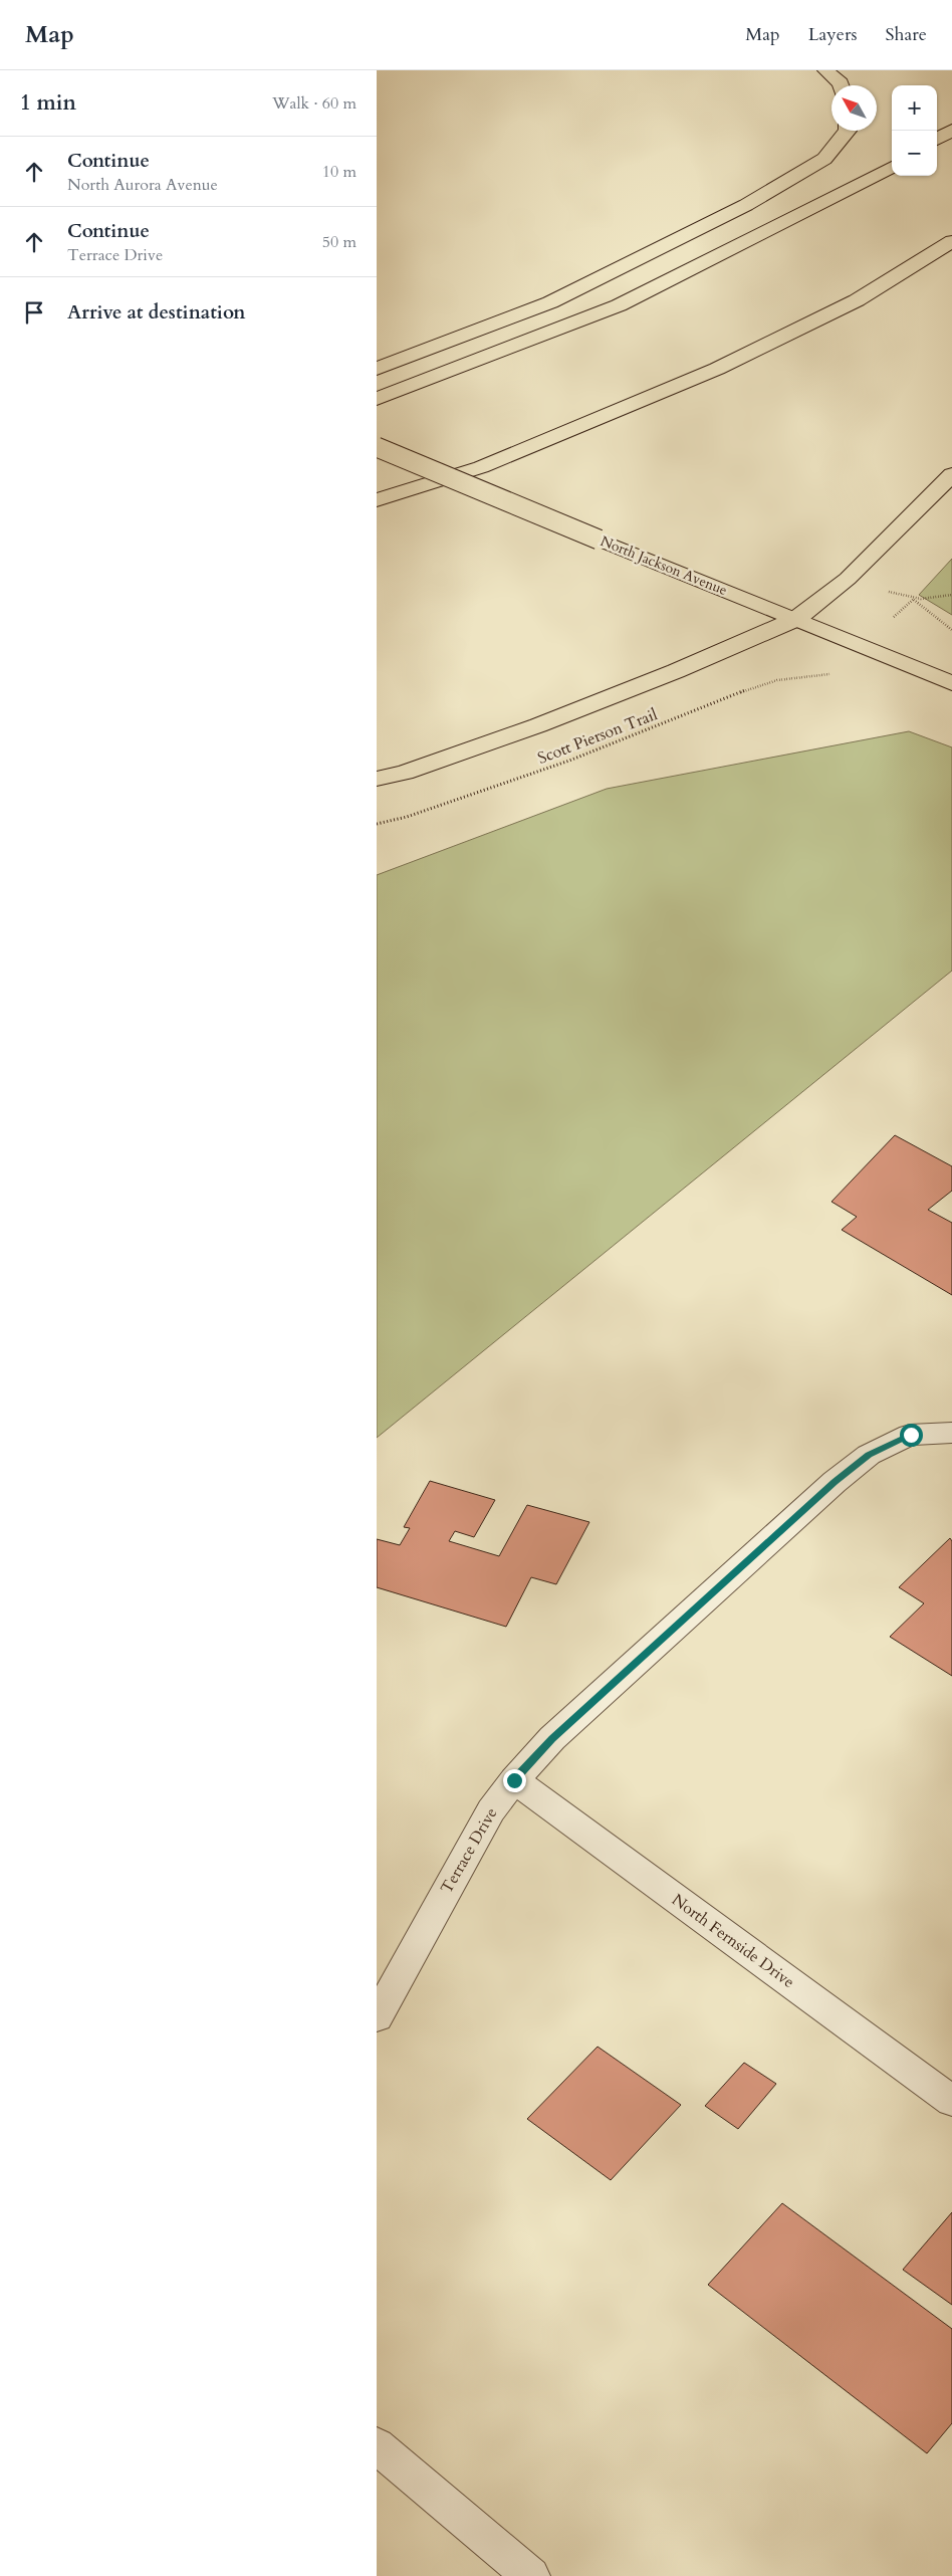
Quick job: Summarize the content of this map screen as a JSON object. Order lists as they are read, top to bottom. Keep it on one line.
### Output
{"streets":{"main road":["North Jackson Avenue"],"street":["Terrace Drive","North Fernside Drive"],"path":["Scott Pierson Trail"]},"crossings":[["Terrace Drive","North Fernside Drive"]],"north":"top left","page":{"header":"Map","nav":["Map","Layers","Share"],"heading":["1 min","Walk · 60 m"],"map_buttons":["+","−"],"list":[["Continue","North Aurora Avenue","10 m"],["Continue","Terrace Drive","50 m"],"Arrive at destination"]}}
